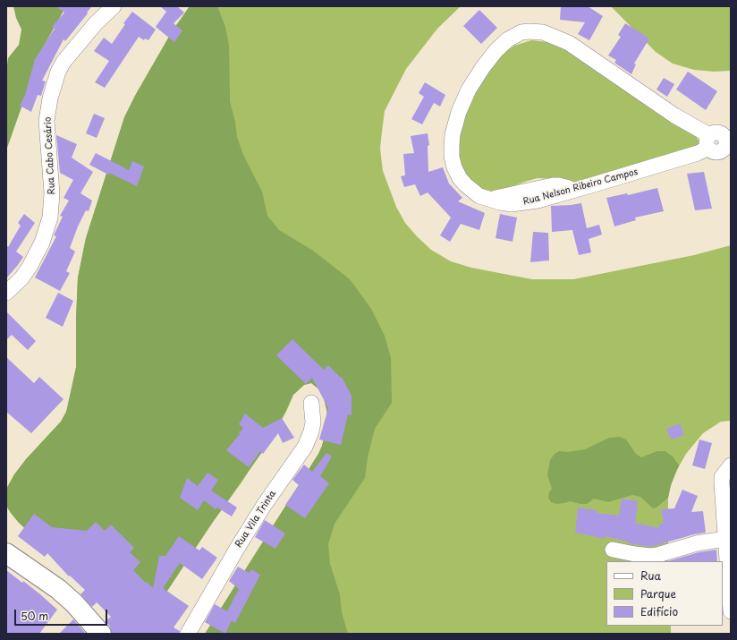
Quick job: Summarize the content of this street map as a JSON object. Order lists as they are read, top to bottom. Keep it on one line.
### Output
{"streets":{"street":["Rua Cabo Cesário","Rua Nelson Ribeiro Campos","Rua Vila Trinta"]},"legend":["Rua","Parque","Edifício"],"scale_bar":"50 m"}
